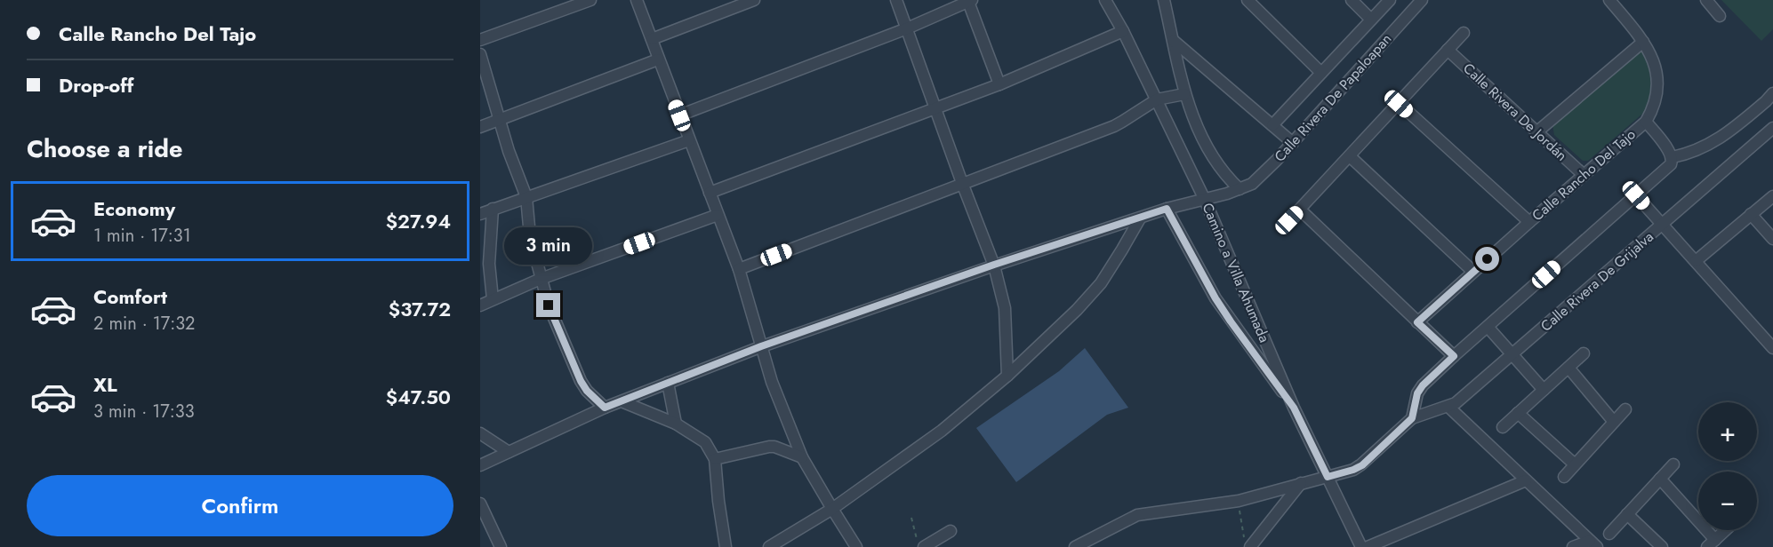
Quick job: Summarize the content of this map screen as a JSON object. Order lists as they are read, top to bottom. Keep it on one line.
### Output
{"streets":{"street":["Calle Rivera De Papaloapan","Calle Rivera De Jordán","Calle Rancho Del Tajo","Camino a Villa Ahumada","Calle Rivera De Grijalva"]},"crossings":[["Calle Rivera De Papaloapan","Camino a Villa Ahumada"],["Calle Rivera De Jordán","Calle Rancho Del Tajo"]],"page":{"banner":["Calle Rancho Del Tajo","Drop-off"],"heading":"Choose a ride","list":[{"name":"Economy","note":"1 min · 17:31","value":"$27.94"},{"name":"Comfort","note":"2 min · 17:32","value":"$37.72"},{"name":"XL","note":"3 min · 17:33","value":"$47.50"}],"bubble":"3 min","map_buttons":["+","−"],"buttons":"Confirm"}}
